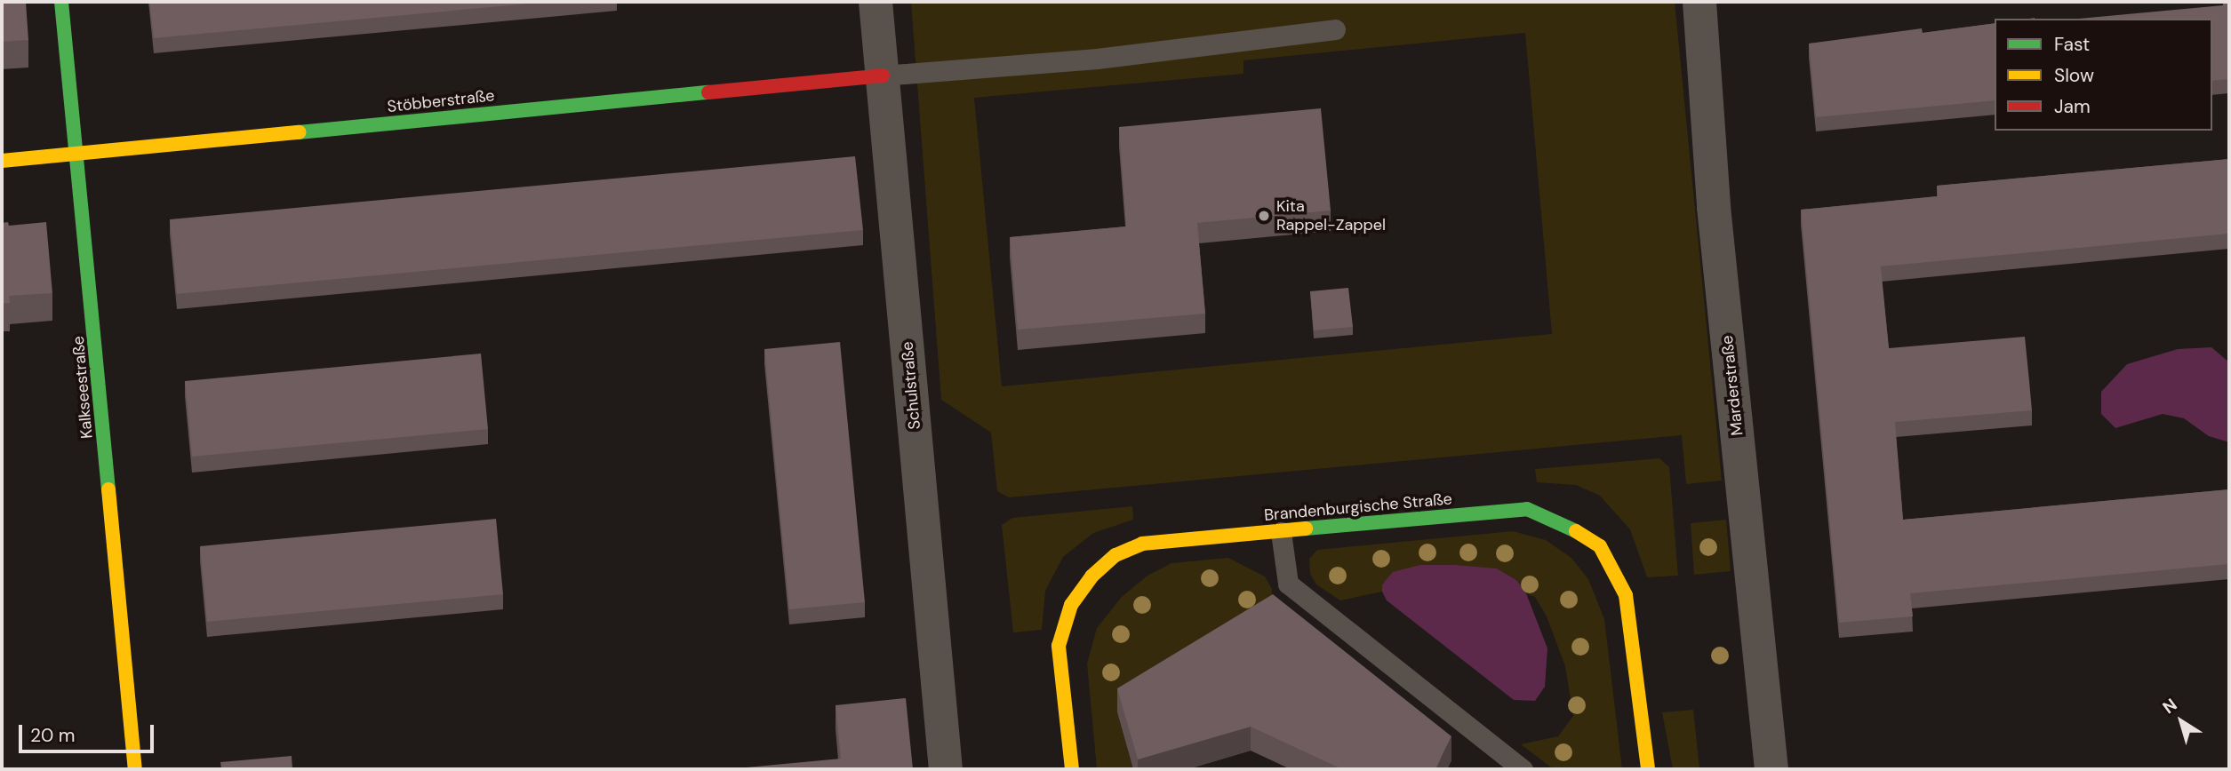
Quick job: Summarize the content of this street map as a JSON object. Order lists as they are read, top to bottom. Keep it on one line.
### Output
{"streets":{"street":["Stöbberstraße","Schulstraße","Marderstraße","Kalkseestraße","Brandenburgische Straße"]},"crossings":[["Stöbberstraße","Schulstraße"],["Stöbberstraße","Kalkseestraße"]],"places":["Kita Rappel-Zappel"],"legend":["Fast","Slow","Jam"],"scale_bar":"20 m","north":"top left"}
